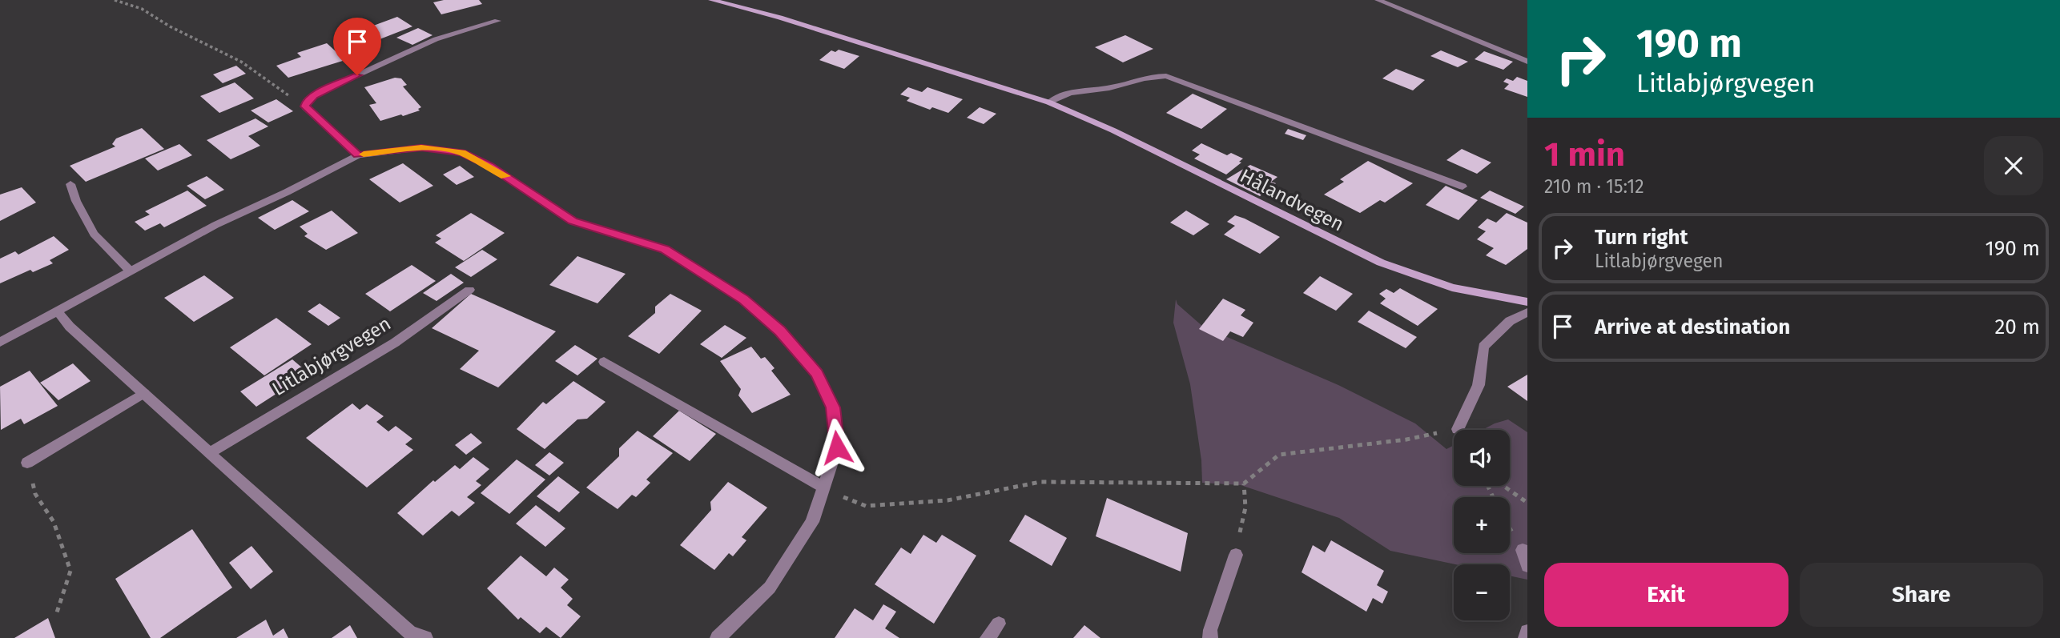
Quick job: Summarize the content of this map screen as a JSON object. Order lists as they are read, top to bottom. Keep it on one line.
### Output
{"streets":{"main road":["Hålandvegen"],"street":["Litlabjørgvegen"]},"page":{"turn":["190 m","Litlabjørgvegen"],"heading":["1 min","210 m · 15:12"],"list":[{"name":"Turn right","note":"Litlabjørgvegen","value":"190 m"},{"name":"Arrive at destination","value":"20 m"}],"map_buttons":["+","−"],"buttons":["Exit","Share"]}}
